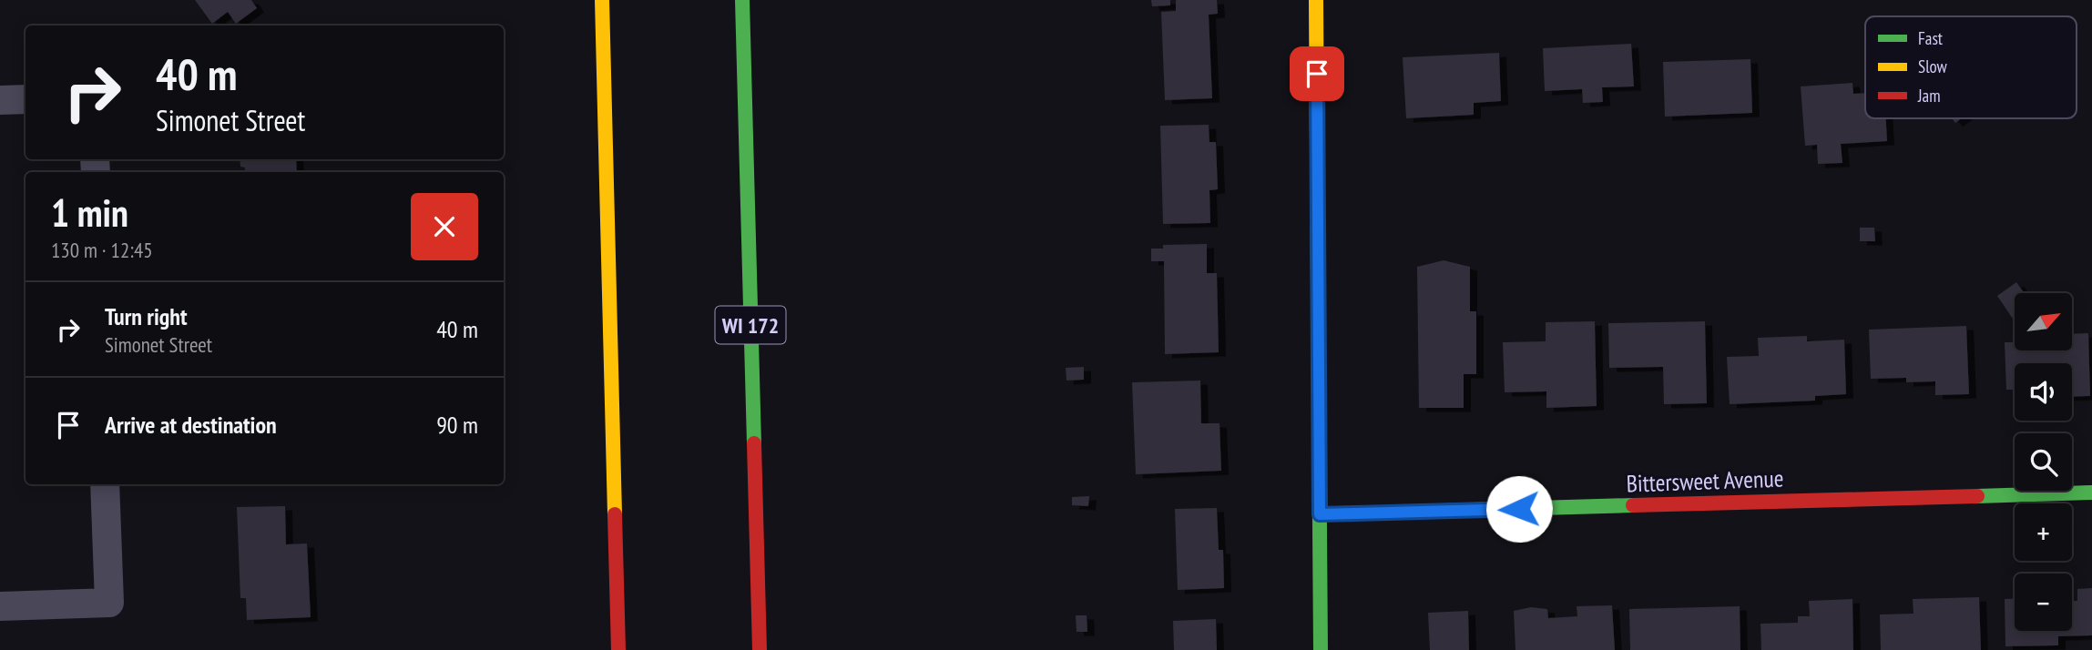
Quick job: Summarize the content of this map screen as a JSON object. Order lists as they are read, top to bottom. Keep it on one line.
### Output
{"streets":{"main road":["WI 172","Bittersweet Avenue"]},"legend":["Fast","Slow","Jam"],"north":"top right","page":{"turn":["40 m","Simonet Street"],"heading":["1 min","130 m · 12:45"],"list":[{"name":"Turn right","note":"Simonet Street","value":"40 m"},{"name":"Arrive at destination","value":"90 m"}],"map_buttons":["+","−"]}}
